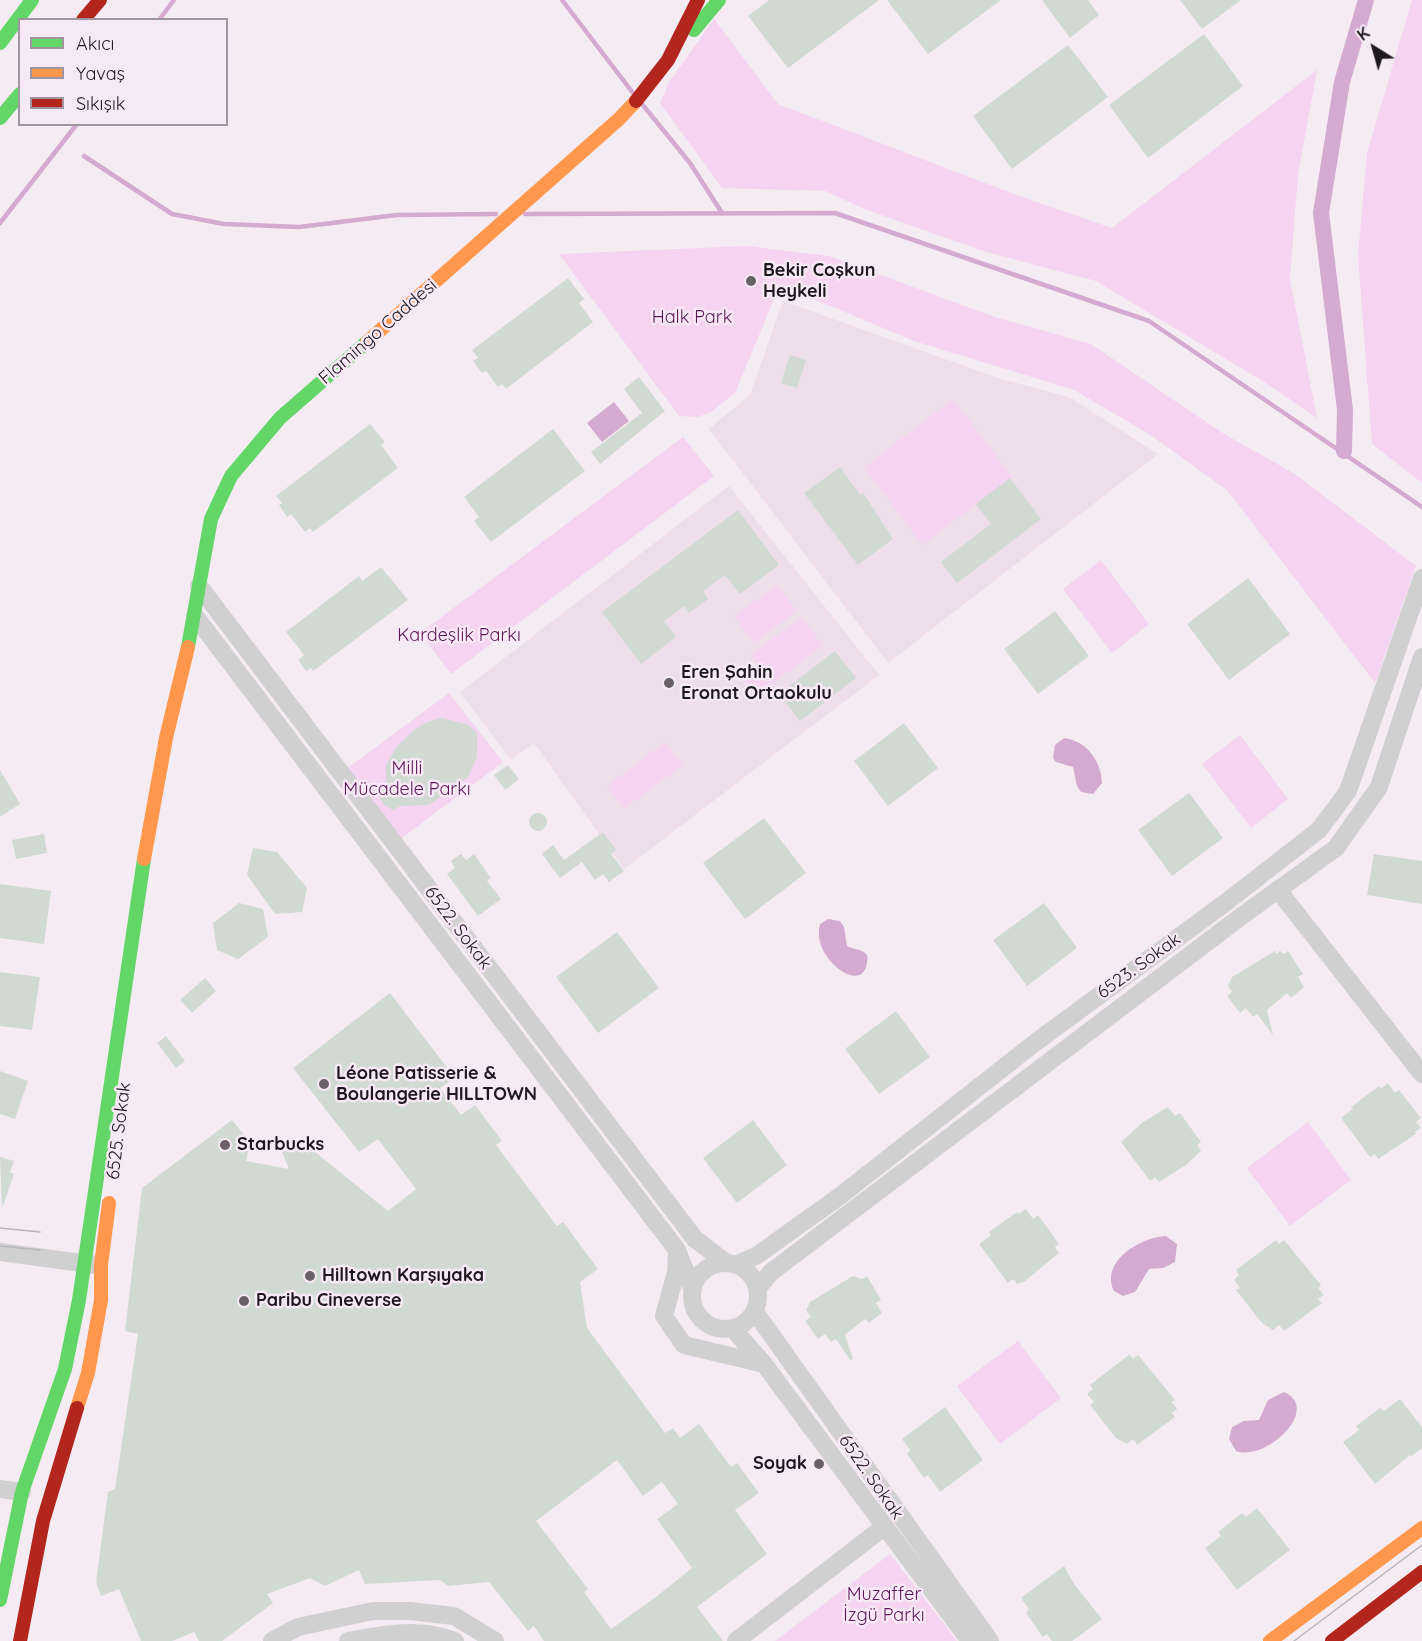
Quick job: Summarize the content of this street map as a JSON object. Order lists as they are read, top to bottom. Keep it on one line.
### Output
{"streets":{"main road":["Flamingo Caddesi","6525. Sokak"],"street":["6522. Sokak","6523. Sokak"]},"crossings":[["Flamingo Caddesi","6522. Sokak"],["Flamingo Caddesi","6525. Sokak"],["6522. Sokak","6523. Sokak"],["6522. Sokak","6525. Sokak"]],"parks":["Halk Park","Kardeşlik Parkı","Milli Mücadele Parkı","Muzaffer İzgü Parkı"],"places":["Bekir Coşkun Heykeli","Eren Şahin Eronat Ortaokulu","Léone Patisserie & Boulangerie HILLTOWN","Starbucks","Hilltown Karşıyaka","Paribu Cineverse","Soyak"],"legend":["Akıcı","Yavaş","Sıkışık"],"north":"top left"}
